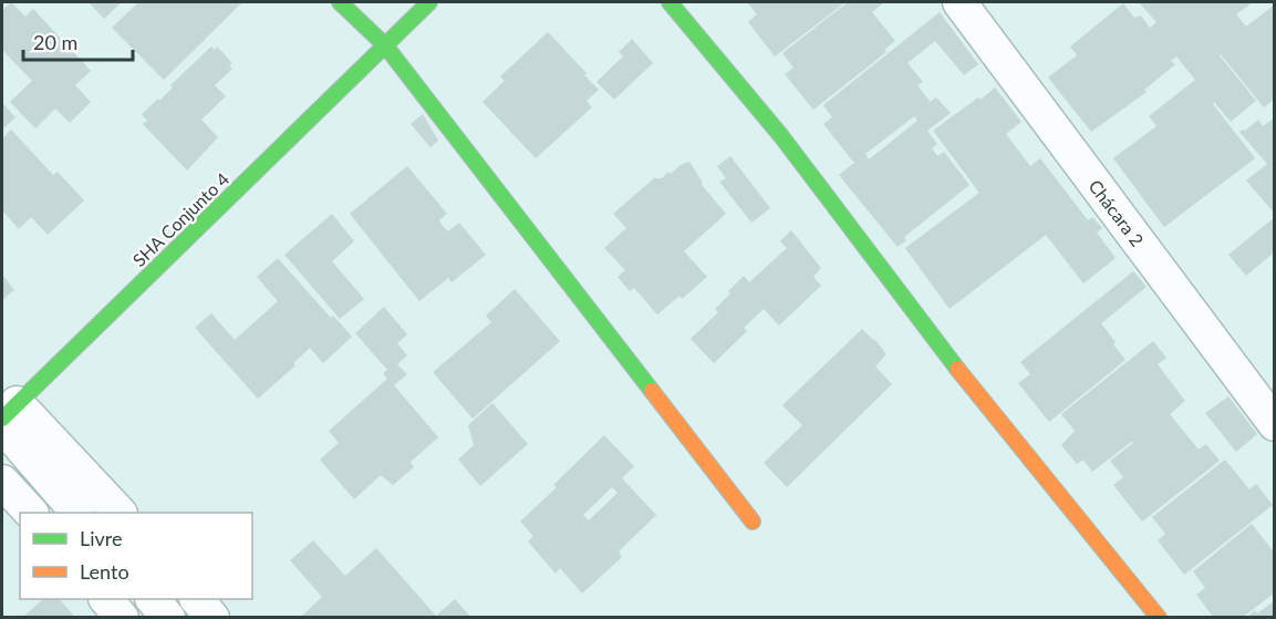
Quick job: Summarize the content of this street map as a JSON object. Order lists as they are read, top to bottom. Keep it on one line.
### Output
{"streets":{"street":["Chácara 2","SHA Conjunto 4"]},"legend":["Livre","Lento"],"scale_bar":"20 m"}
